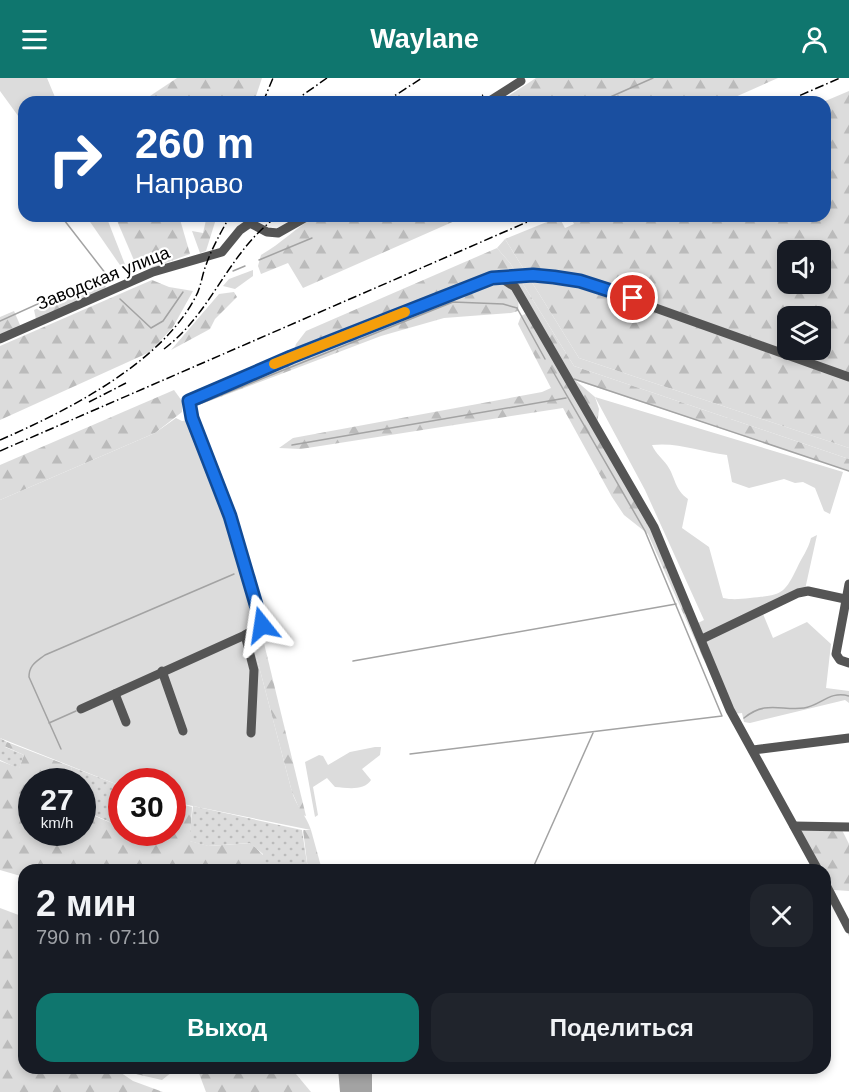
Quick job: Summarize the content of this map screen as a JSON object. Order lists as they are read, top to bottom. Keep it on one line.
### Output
{"streets":{"street":["Заводская улица"]},"page":{"header":"Waylane","turn":["260 m","Направо"],"speed":"27 km/h","limit":"30","heading":["2 мин","790 m · 07:10"],"buttons":["Выход","Поделиться"]}}
